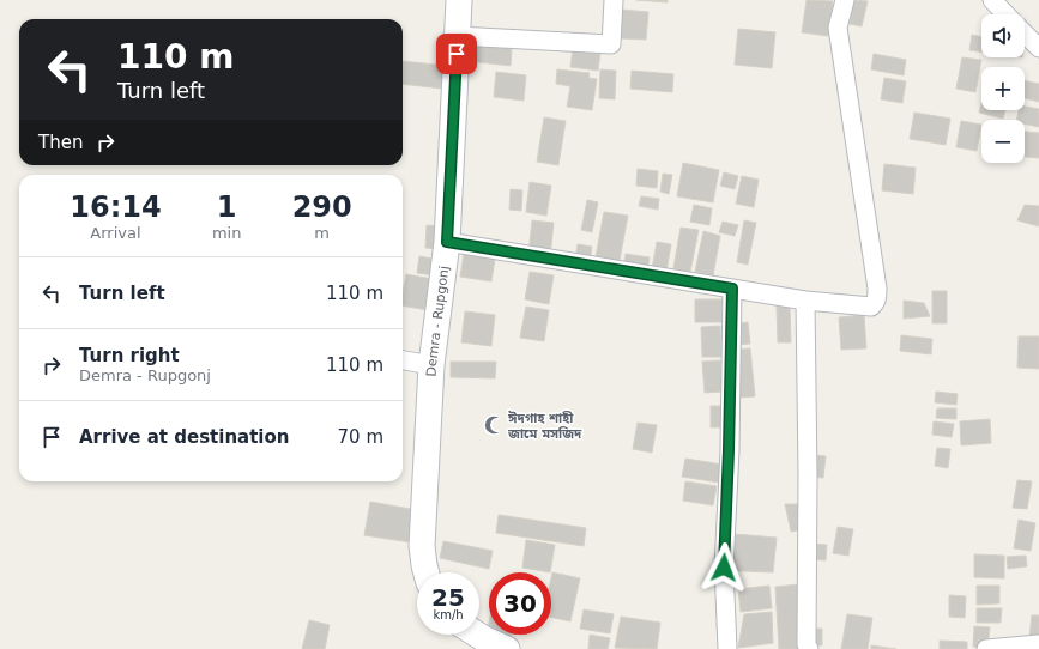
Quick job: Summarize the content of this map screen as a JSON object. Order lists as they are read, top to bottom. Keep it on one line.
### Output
{"streets":{"street":["Demra - Rupgonj"]},"places":{"mosque":["ঈদগাহ শাহী জামে মসজিদ"]},"page":{"map_buttons":["+","−"],"turn":["110 m","Turn left"],"then":"Then","eta":["16:14","Arrival","1","min","290","m"],"list":[{"name":"Turn left","value":"110 m"},{"name":"Turn right","note":"Demra - Rupgonj","value":"110 m"},{"name":"Arrive at destination","value":"70 m"}],"speed":"25 km/h","limit":"30"}}
